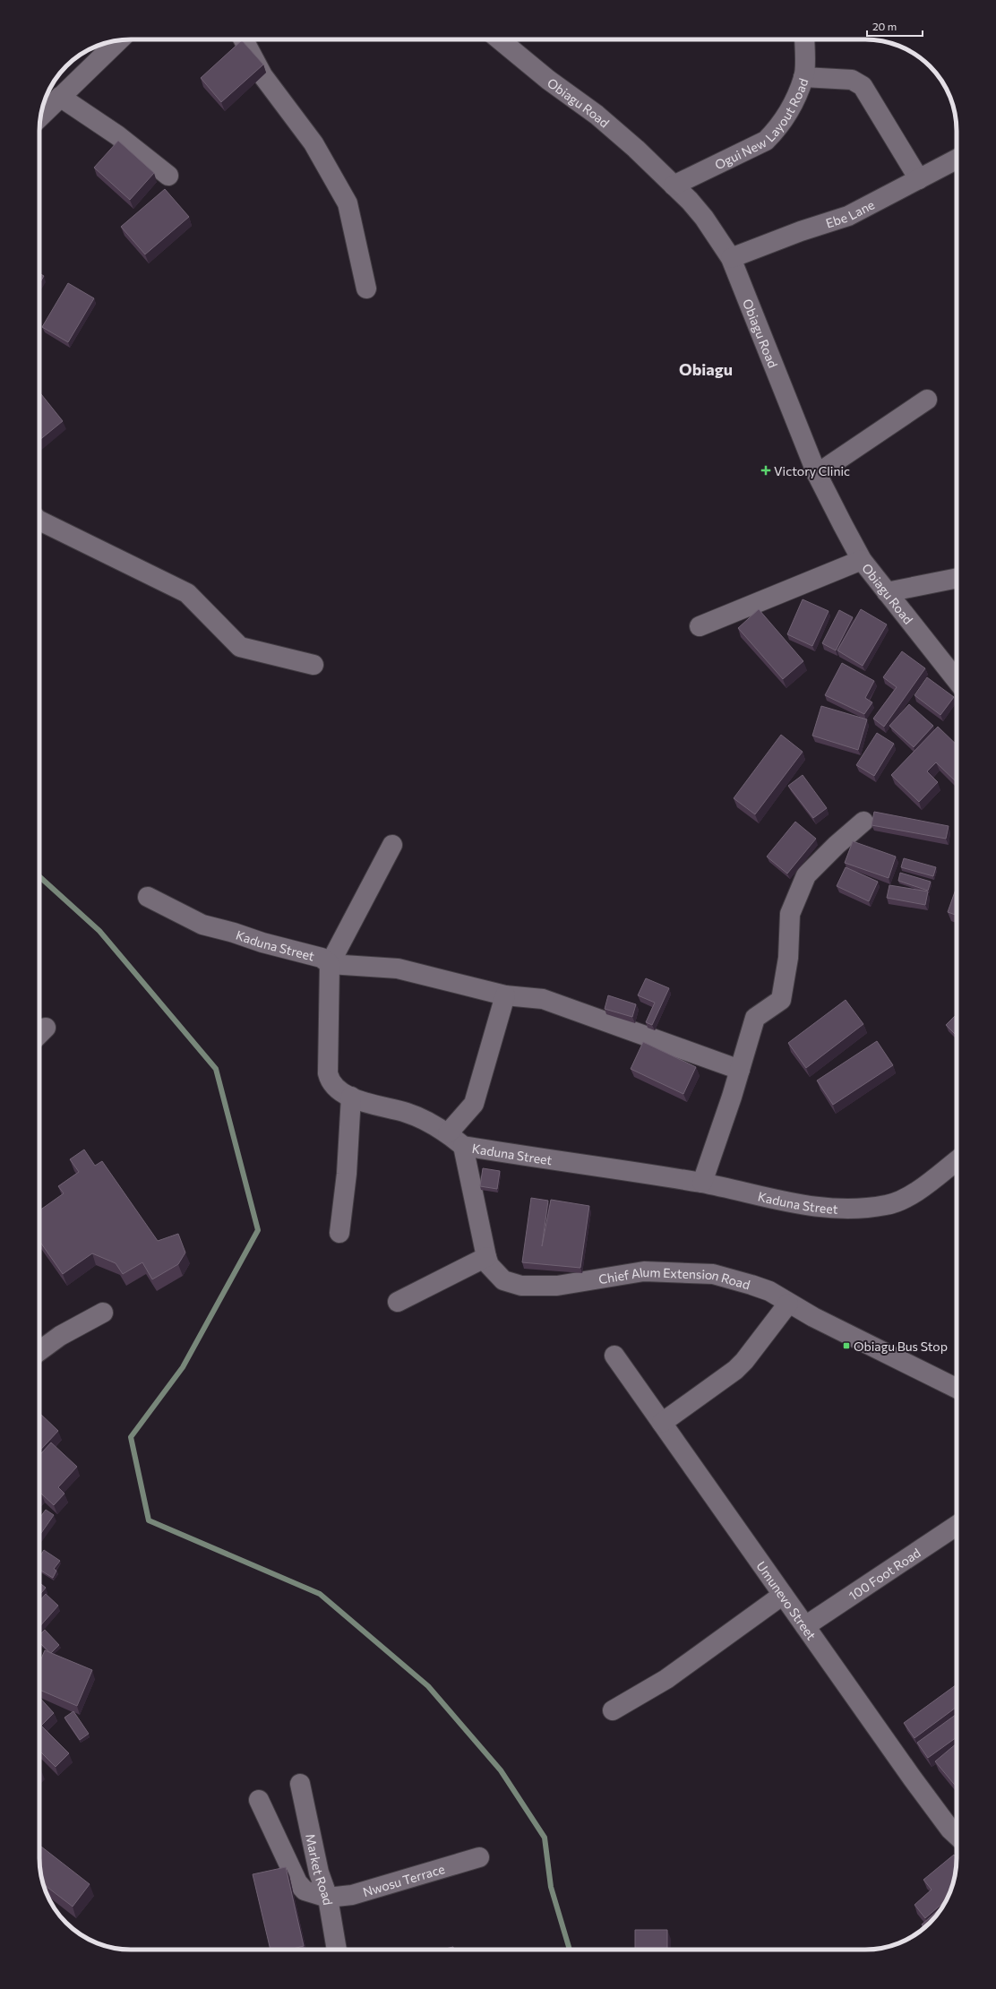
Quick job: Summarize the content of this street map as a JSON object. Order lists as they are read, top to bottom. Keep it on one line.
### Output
{"streets":{"street":["Obiagu Road","Ogui New Layout Road","Ebe Lane","Kaduna Street","Chief Alum Extension Road","100 Foot Road","Umunevo Street","Market Road","Nwosu Terrace"]},"crossings":[["Obiagu Road","Ogui New Layout Road"],["Obiagu Road","Ebe Lane"],["Kaduna Street","Chief Alum Extension Road"],["100 Foot Road","Umunevo Street"],["Market Road","Nwosu Terrace"]],"districts":["Obiagu"],"places":{"health":["Victory Clinic"],"transit":["Obiagu Bus Stop"]},"scale_bar":"20 m"}
